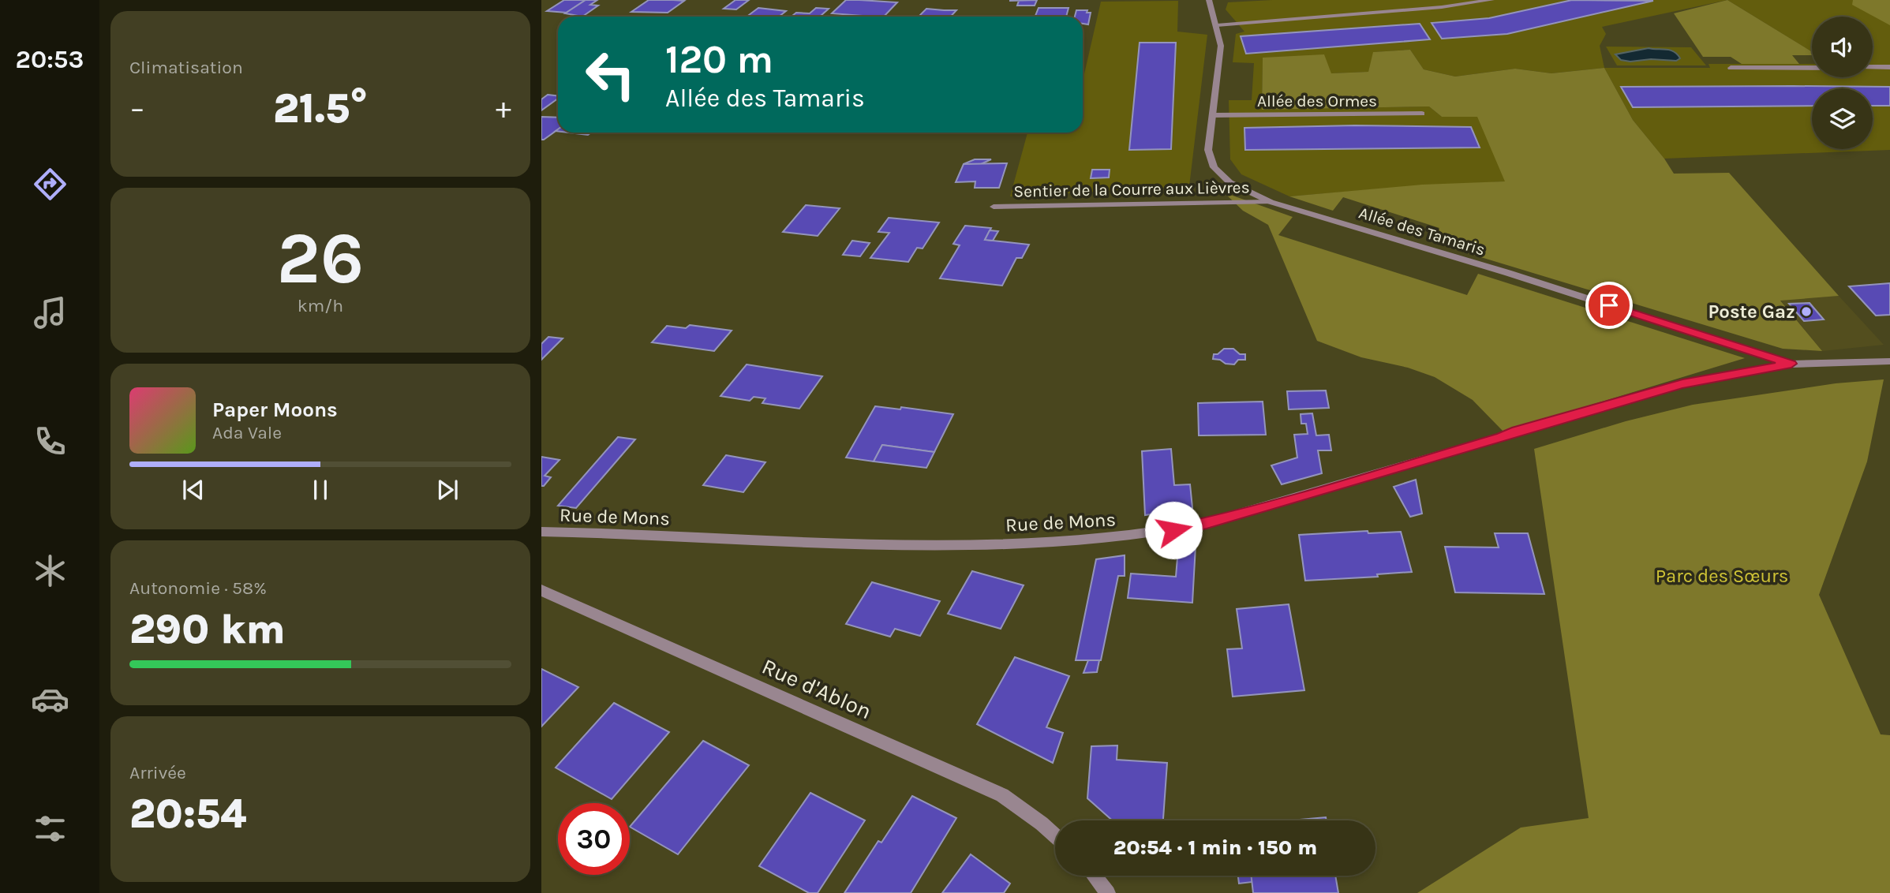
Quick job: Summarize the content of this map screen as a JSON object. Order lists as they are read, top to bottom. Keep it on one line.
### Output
{"streets":{"street":["Allée des Ormes","Sentier de la Courre aux Lièvres","Allée des Tamaris","Rue de Mons","Rue d'Ablon"]},"crossings":[["Allée des Ormes","Allée des Tamaris"],["Sentier de la Courre aux Lièvres","Allée des Tamaris"],["Allée des Tamaris","Rue de Mons"]],"parks":["Parc des Sœurs"],"places":["Poste Gaz"],"page":{"tabs":"20:53","tile":["Climatisation",["26","km/h"],["Autonomie · 58%","290 km"],["Arrivée","20:54"]],"turn":["120 m","Allée des Tamaris"],"heat":["−","21.5°","+"],"song":["Paper Moons","Ada Vale"],"limit":"30","trip":"20:54 · 1 min · 150 m"}}
